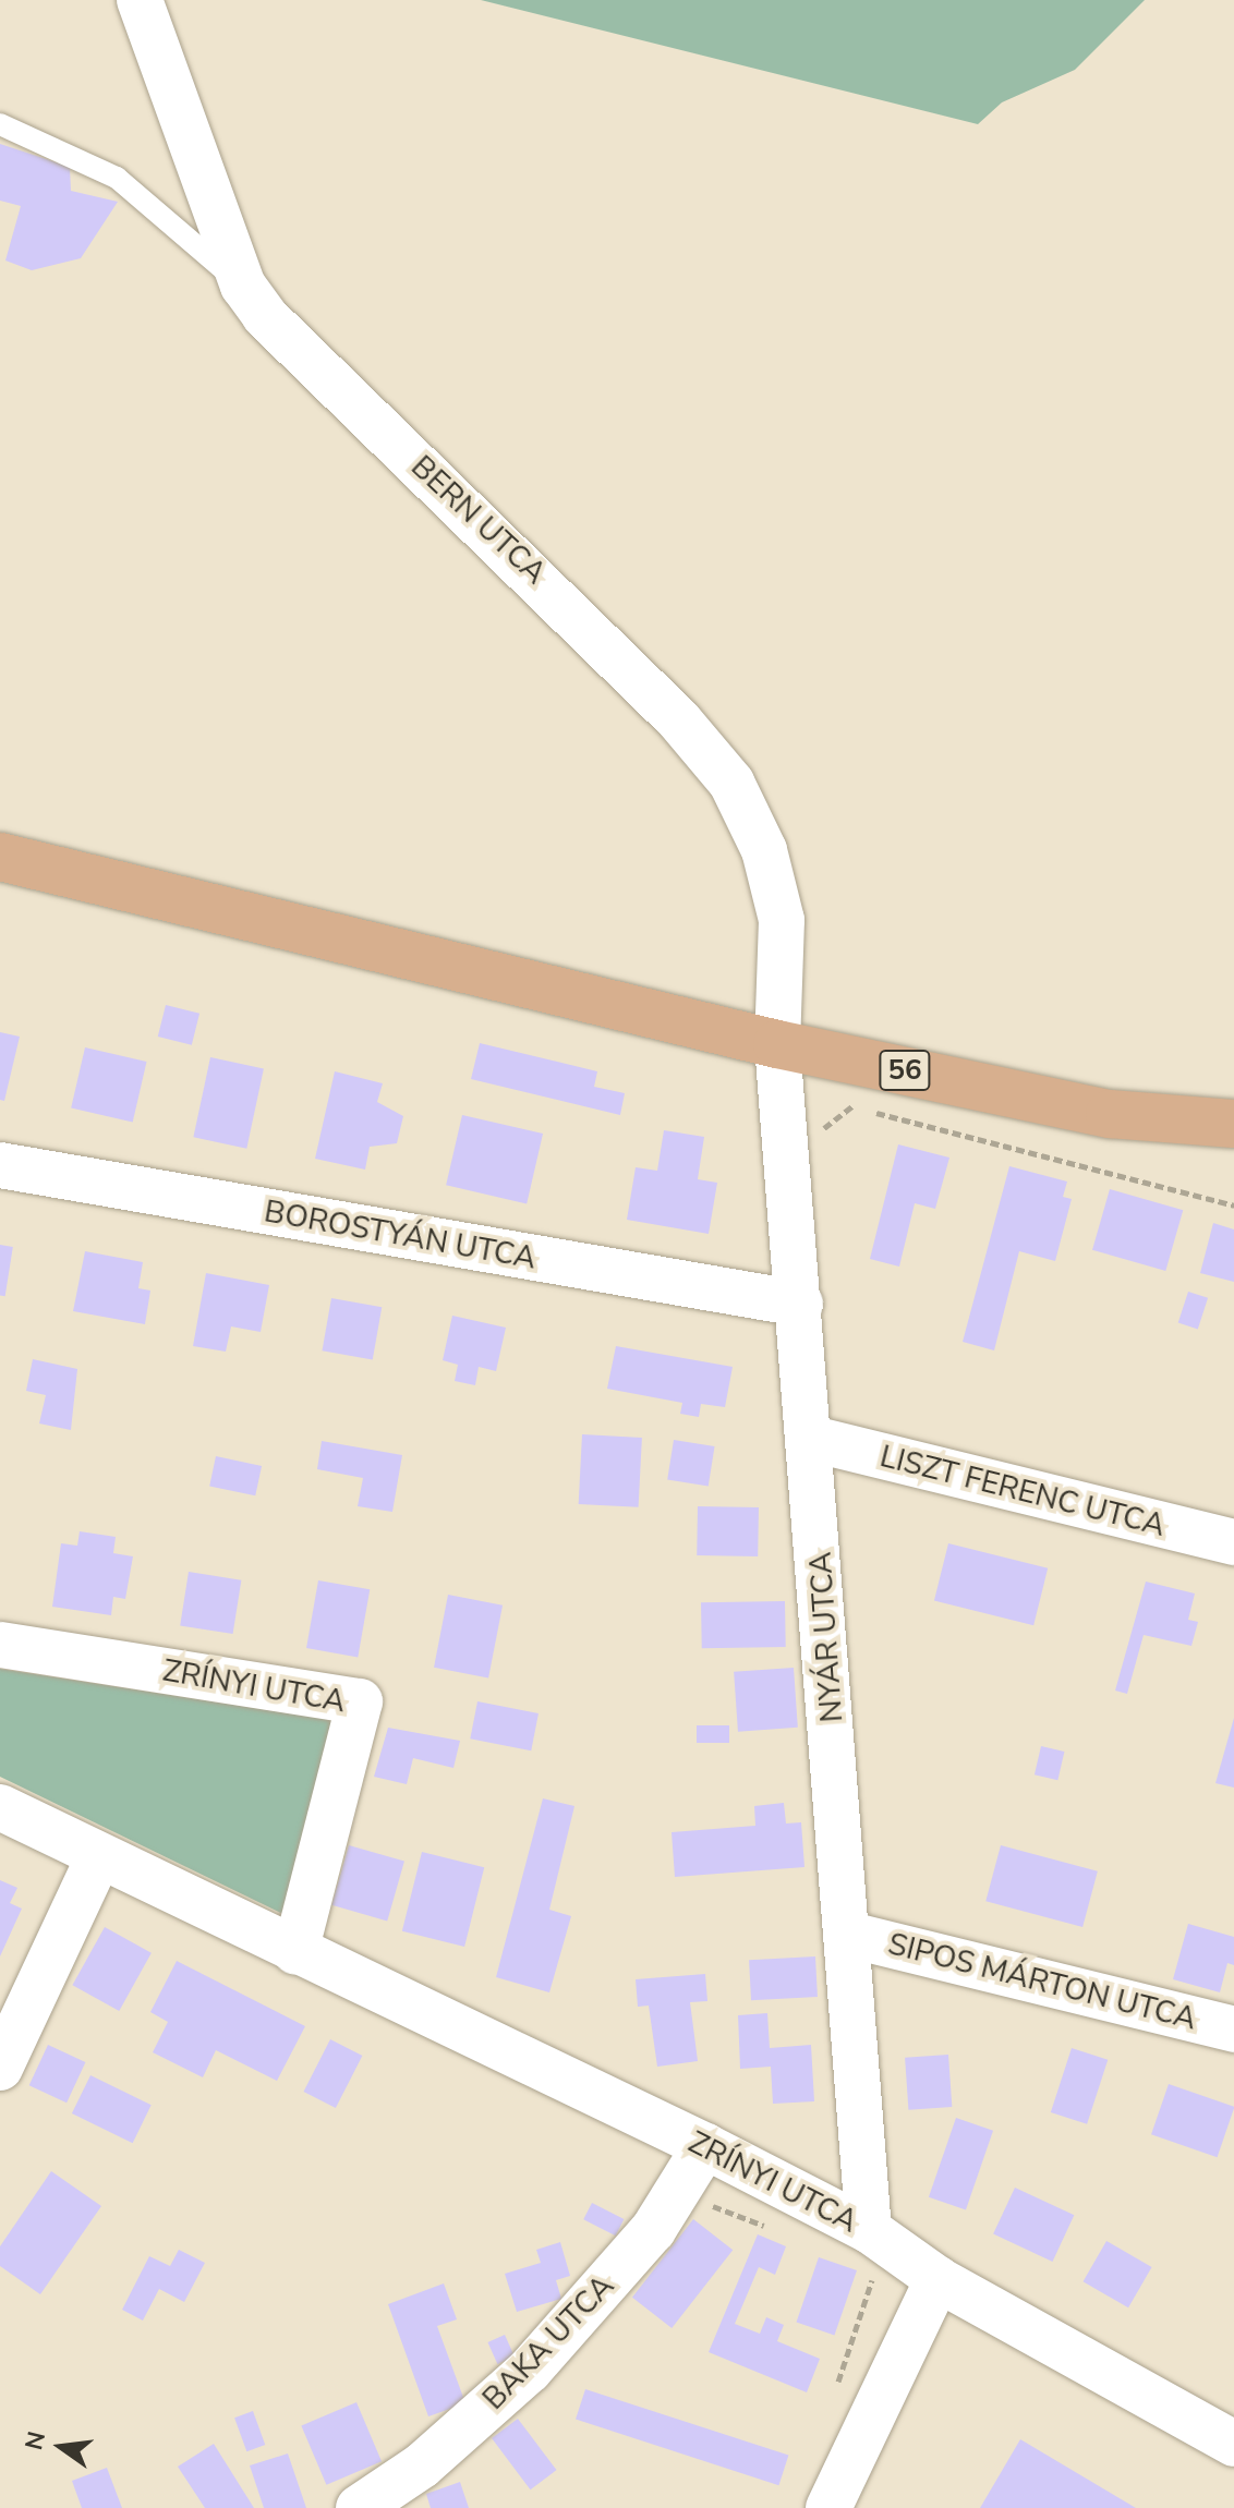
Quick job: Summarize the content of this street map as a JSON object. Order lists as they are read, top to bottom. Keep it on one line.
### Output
{"streets":{"main road":["56"],"street":["BERN UTCA","BOROSTYÁN UTCA","LISZT FERENC UTCA","NYÁR UTCA","ZRÍNYI UTCA","SIPOS MÁRTON UTCA","BAKA UTCA"]},"crossings":[["BERN UTCA","56"],["BERN UTCA","NYÁR UTCA"],["56","NYÁR UTCA"],["BOROSTYÁN UTCA","NYÁR UTCA"],["LISZT FERENC UTCA","NYÁR UTCA"],["NYÁR UTCA","ZRÍNYI UTCA"],["NYÁR UTCA","SIPOS MÁRTON UTCA"],["ZRÍNYI UTCA","BAKA UTCA"]],"north":"left"}
